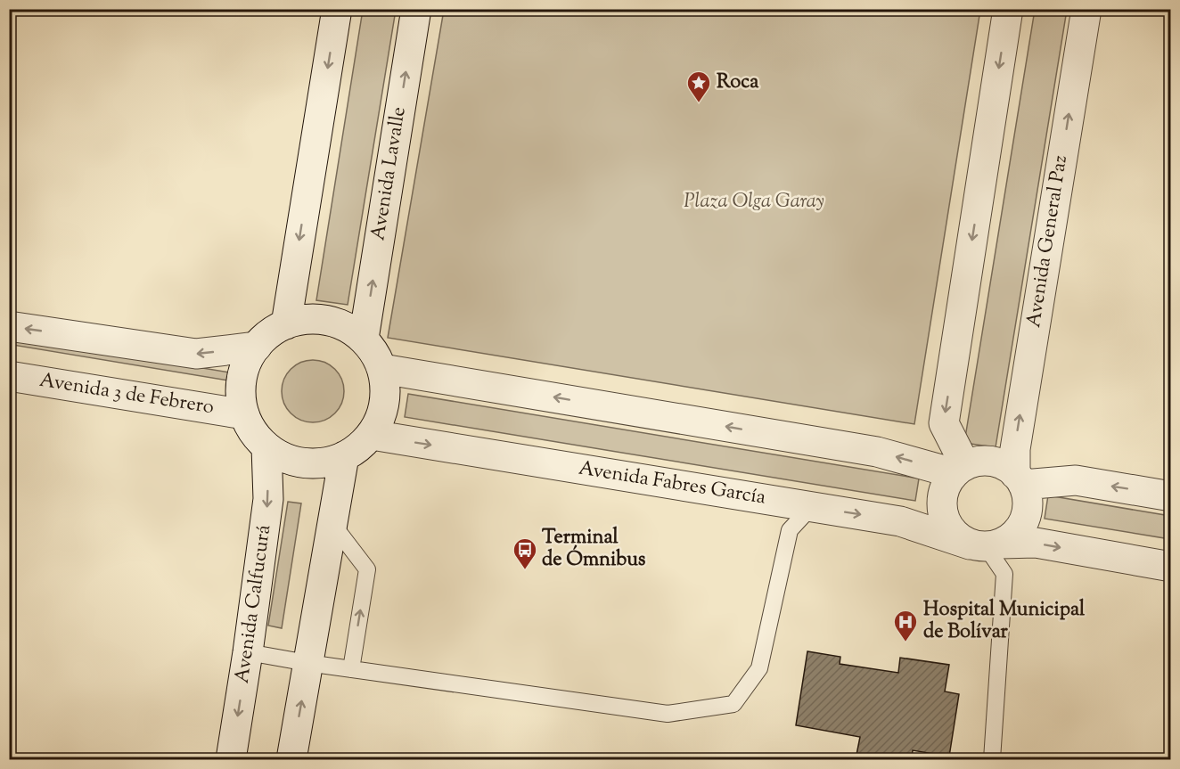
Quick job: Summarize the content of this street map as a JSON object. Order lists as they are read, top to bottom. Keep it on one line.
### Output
{"streets":{"street":["Avenida Lavalle","Avenida General Paz","Avenida 3 de Febrero","Avenida Fabres García","Avenida Calfucurá"]},"crossings":[["Avenida Lavalle","Avenida 3 de Febrero"],["Avenida Lavalle","Avenida Fabres García"],["Avenida Lavalle","Avenida Calfucurá"],["Avenida General Paz","Avenida Fabres García"],["Avenida 3 de Febrero","Avenida Fabres García"],["Avenida 3 de Febrero","Avenida Calfucurá"],["Avenida Fabres García","Avenida Calfucurá"]],"parks":["Plaza Olga Garay"],"places":{"place":["Roca"],"bus stop":["Terminal de Ómnibus"],"hospital":["Hospital Municipal de Bolívar"]}}
